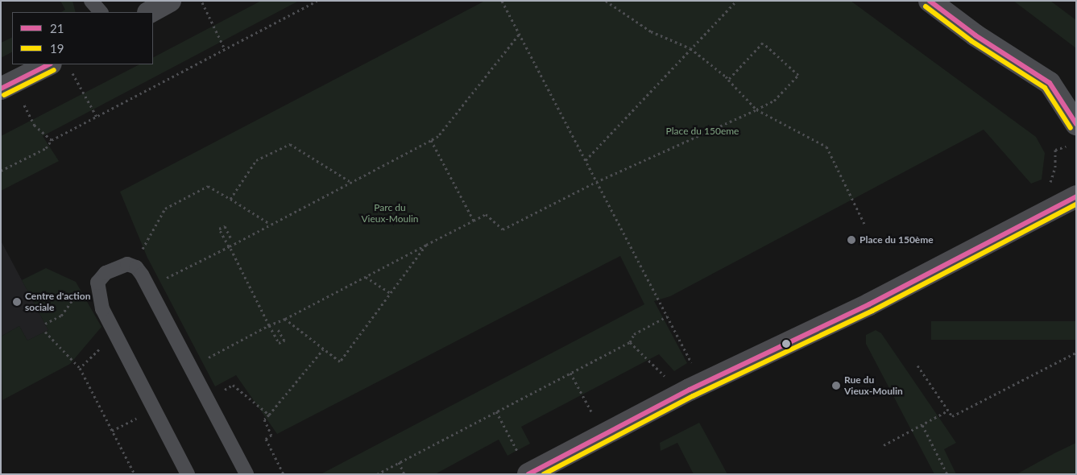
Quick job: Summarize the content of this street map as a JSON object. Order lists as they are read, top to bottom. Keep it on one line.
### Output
{"parks":["Place du 150eme","Parc du Vieux-Moulin"],"places":["Place du 150ème","Centre d'action sociale","Rue du Vieux-Moulin"],"lines":["transit line 21","transit line 19"],"legend":["21","19"]}
